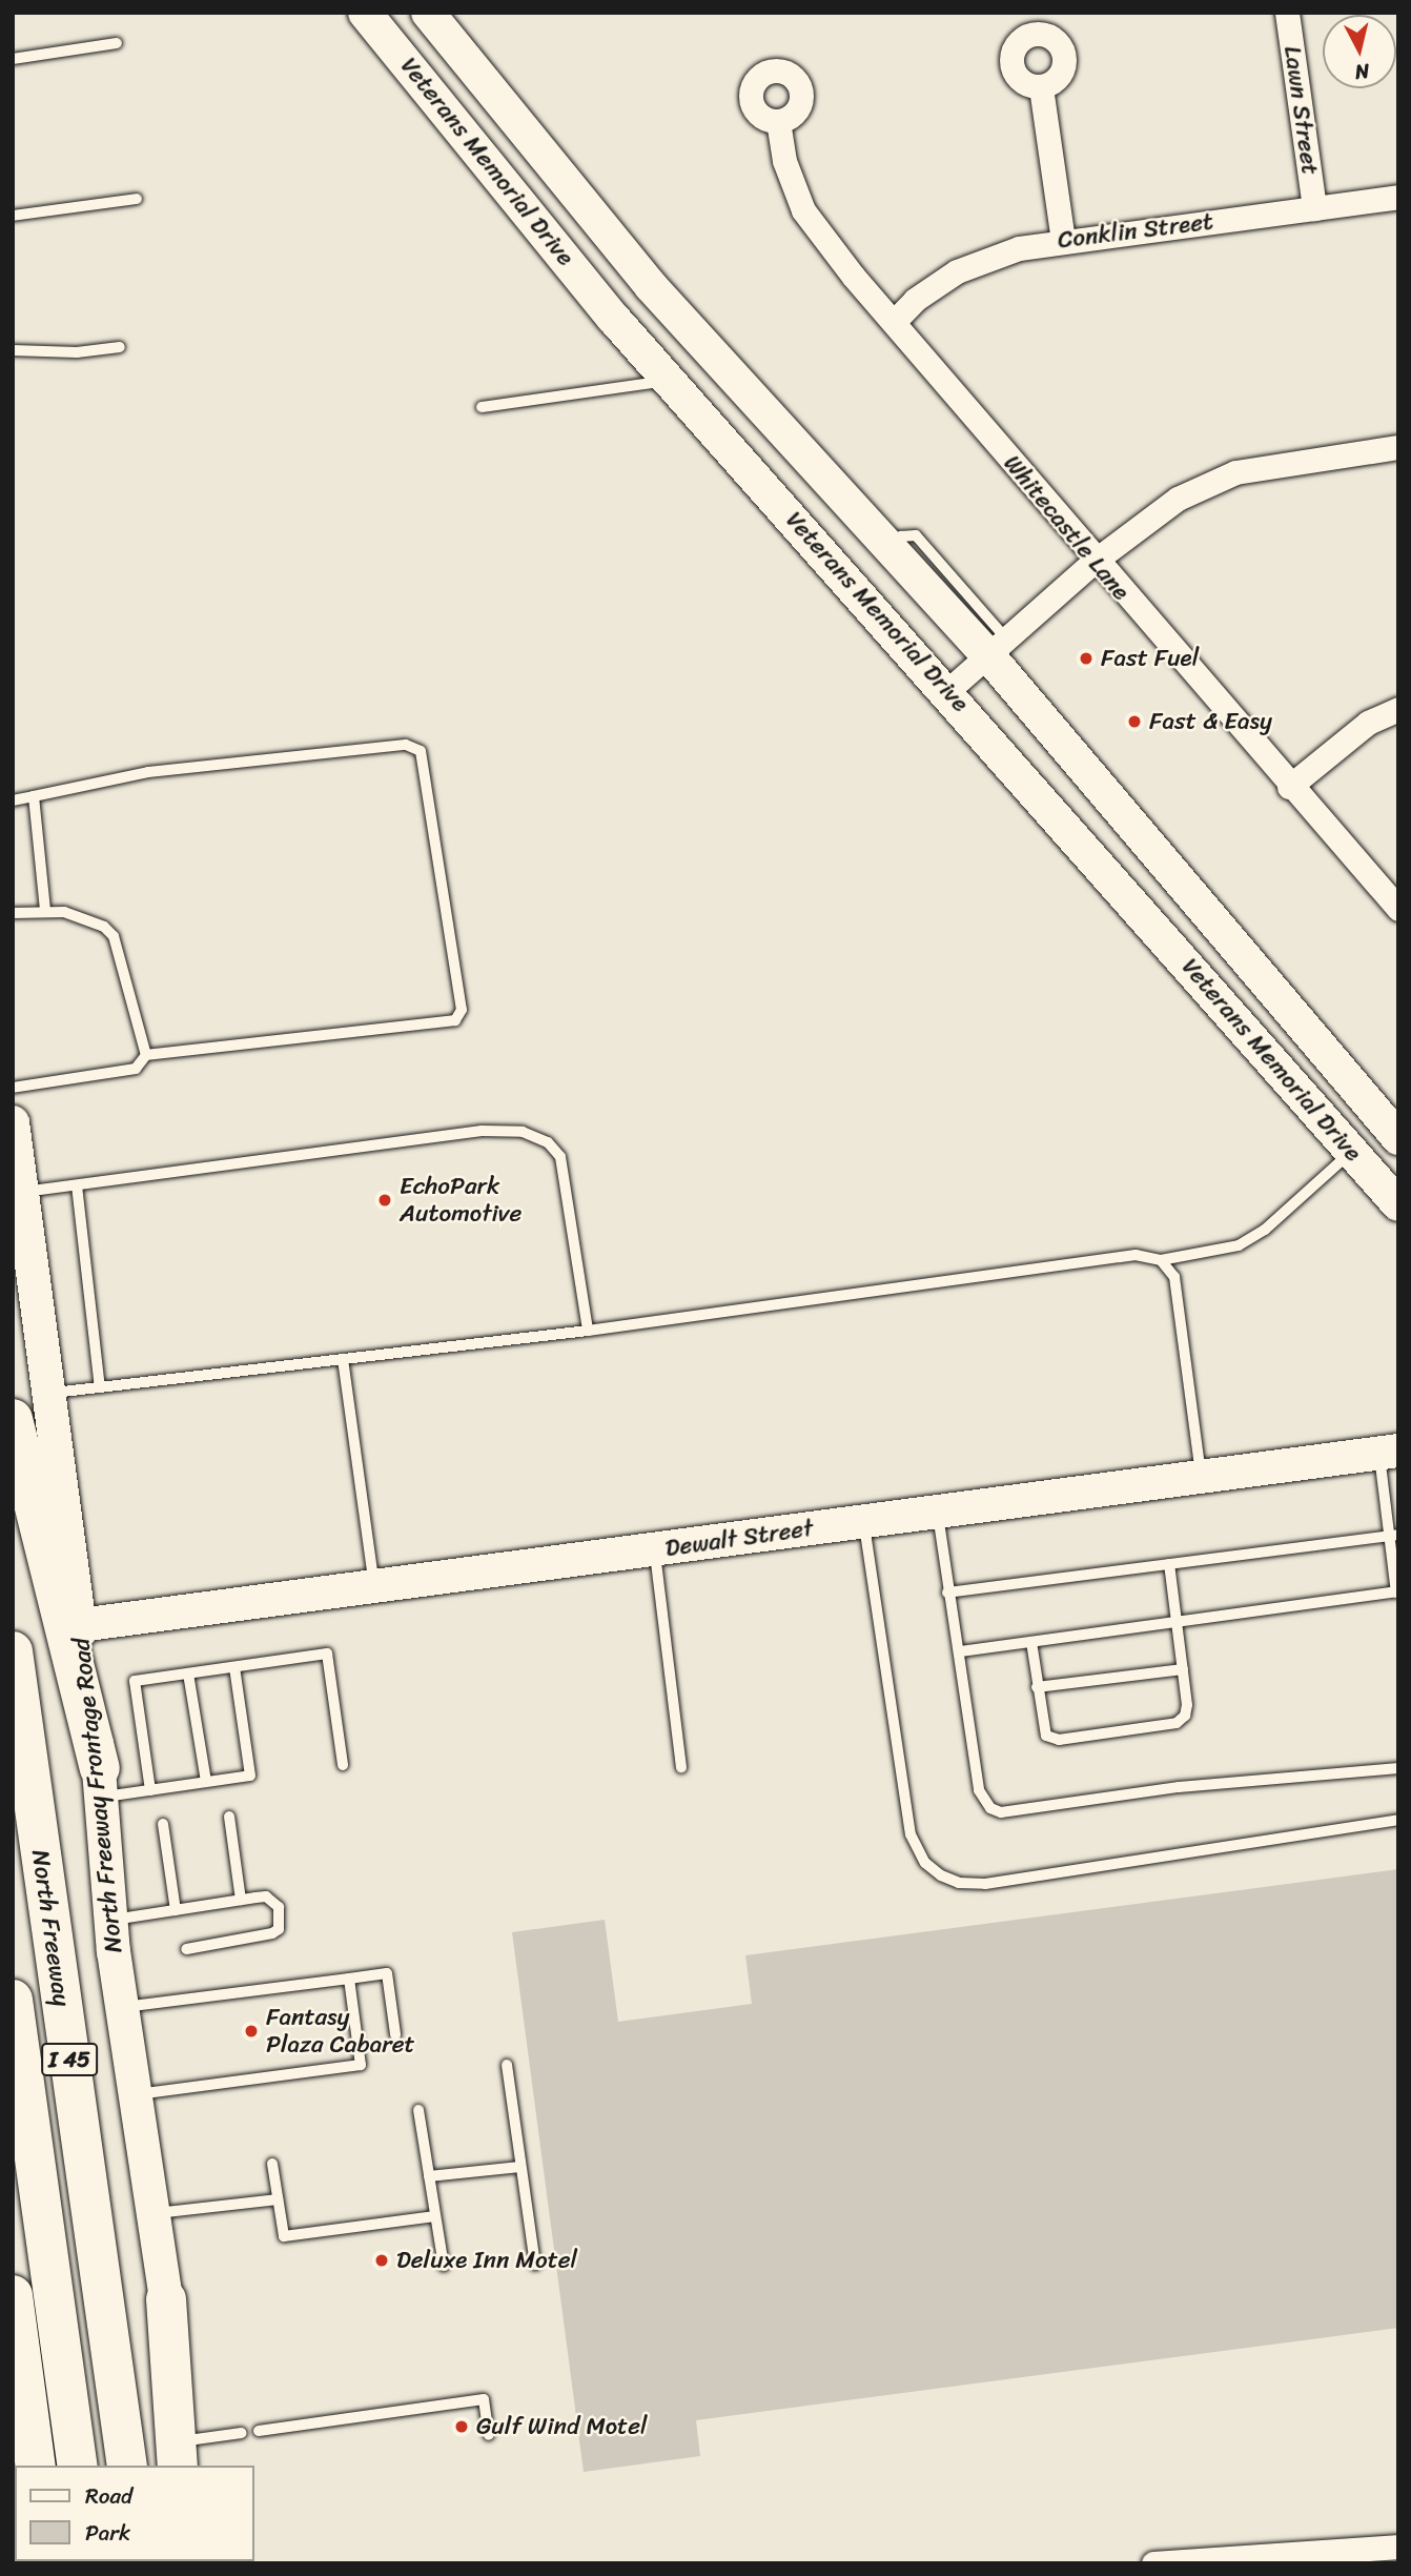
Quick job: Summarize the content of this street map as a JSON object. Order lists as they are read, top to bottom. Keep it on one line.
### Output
{"streets":{"highway":["North Freeway","I 45"],"main road":["Veterans Memorial Drive","Dewalt Street","North Freeway Frontage Road"],"street":["Lawn Street","Conklin Street","Whitecastle Lane"]},"crossings":[["Lawn Street","Conklin Street"],["Conklin Street","Whitecastle Lane"],["Dewalt Street","North Freeway Frontage Road"]],"places":["Fast Fuel","Fast & Easy","EchoPark Automotive","Fantasy Plaza Cabaret","Deluxe Inn Motel","Gulf Wind Motel"],"legend":["Road","Park"],"north":"bottom"}
